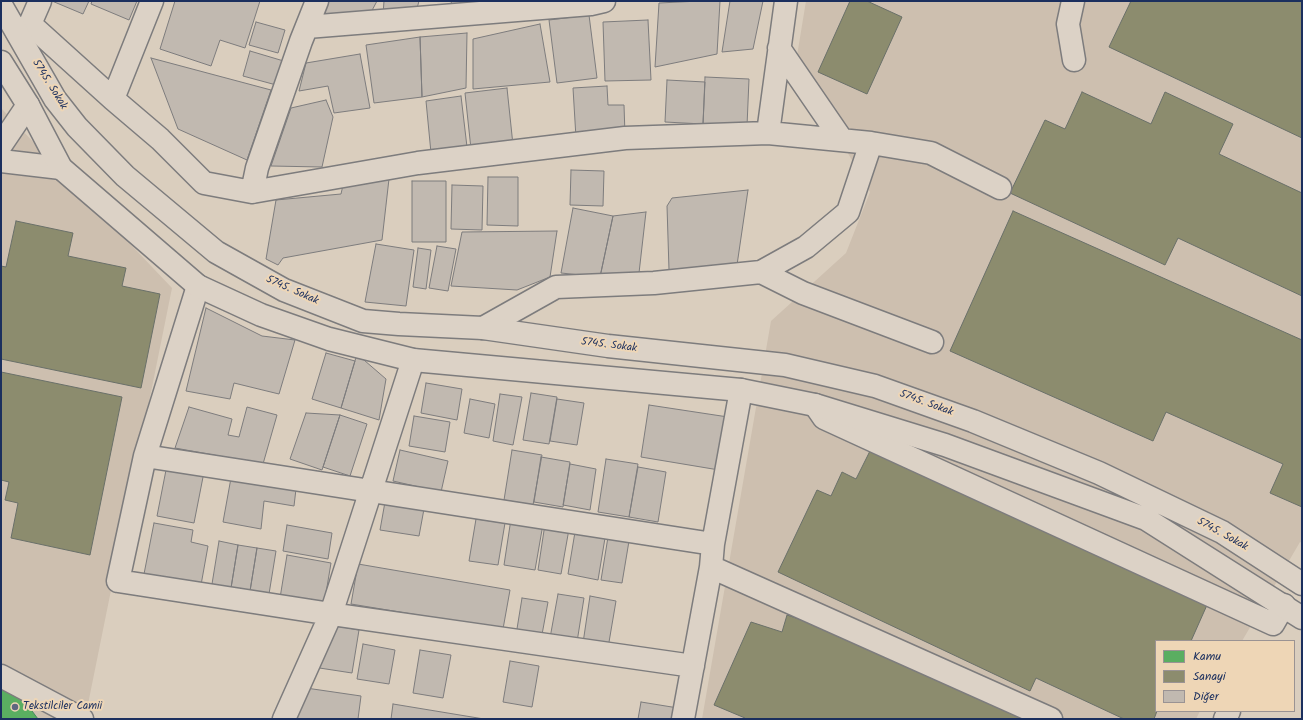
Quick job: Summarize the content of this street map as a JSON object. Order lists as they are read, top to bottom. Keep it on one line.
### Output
{"streets":{"street":["5745. Sokak"]},"places":["Tekstilciler Camii"],"legend":["Kamu","Sanayi","Diğer"]}
